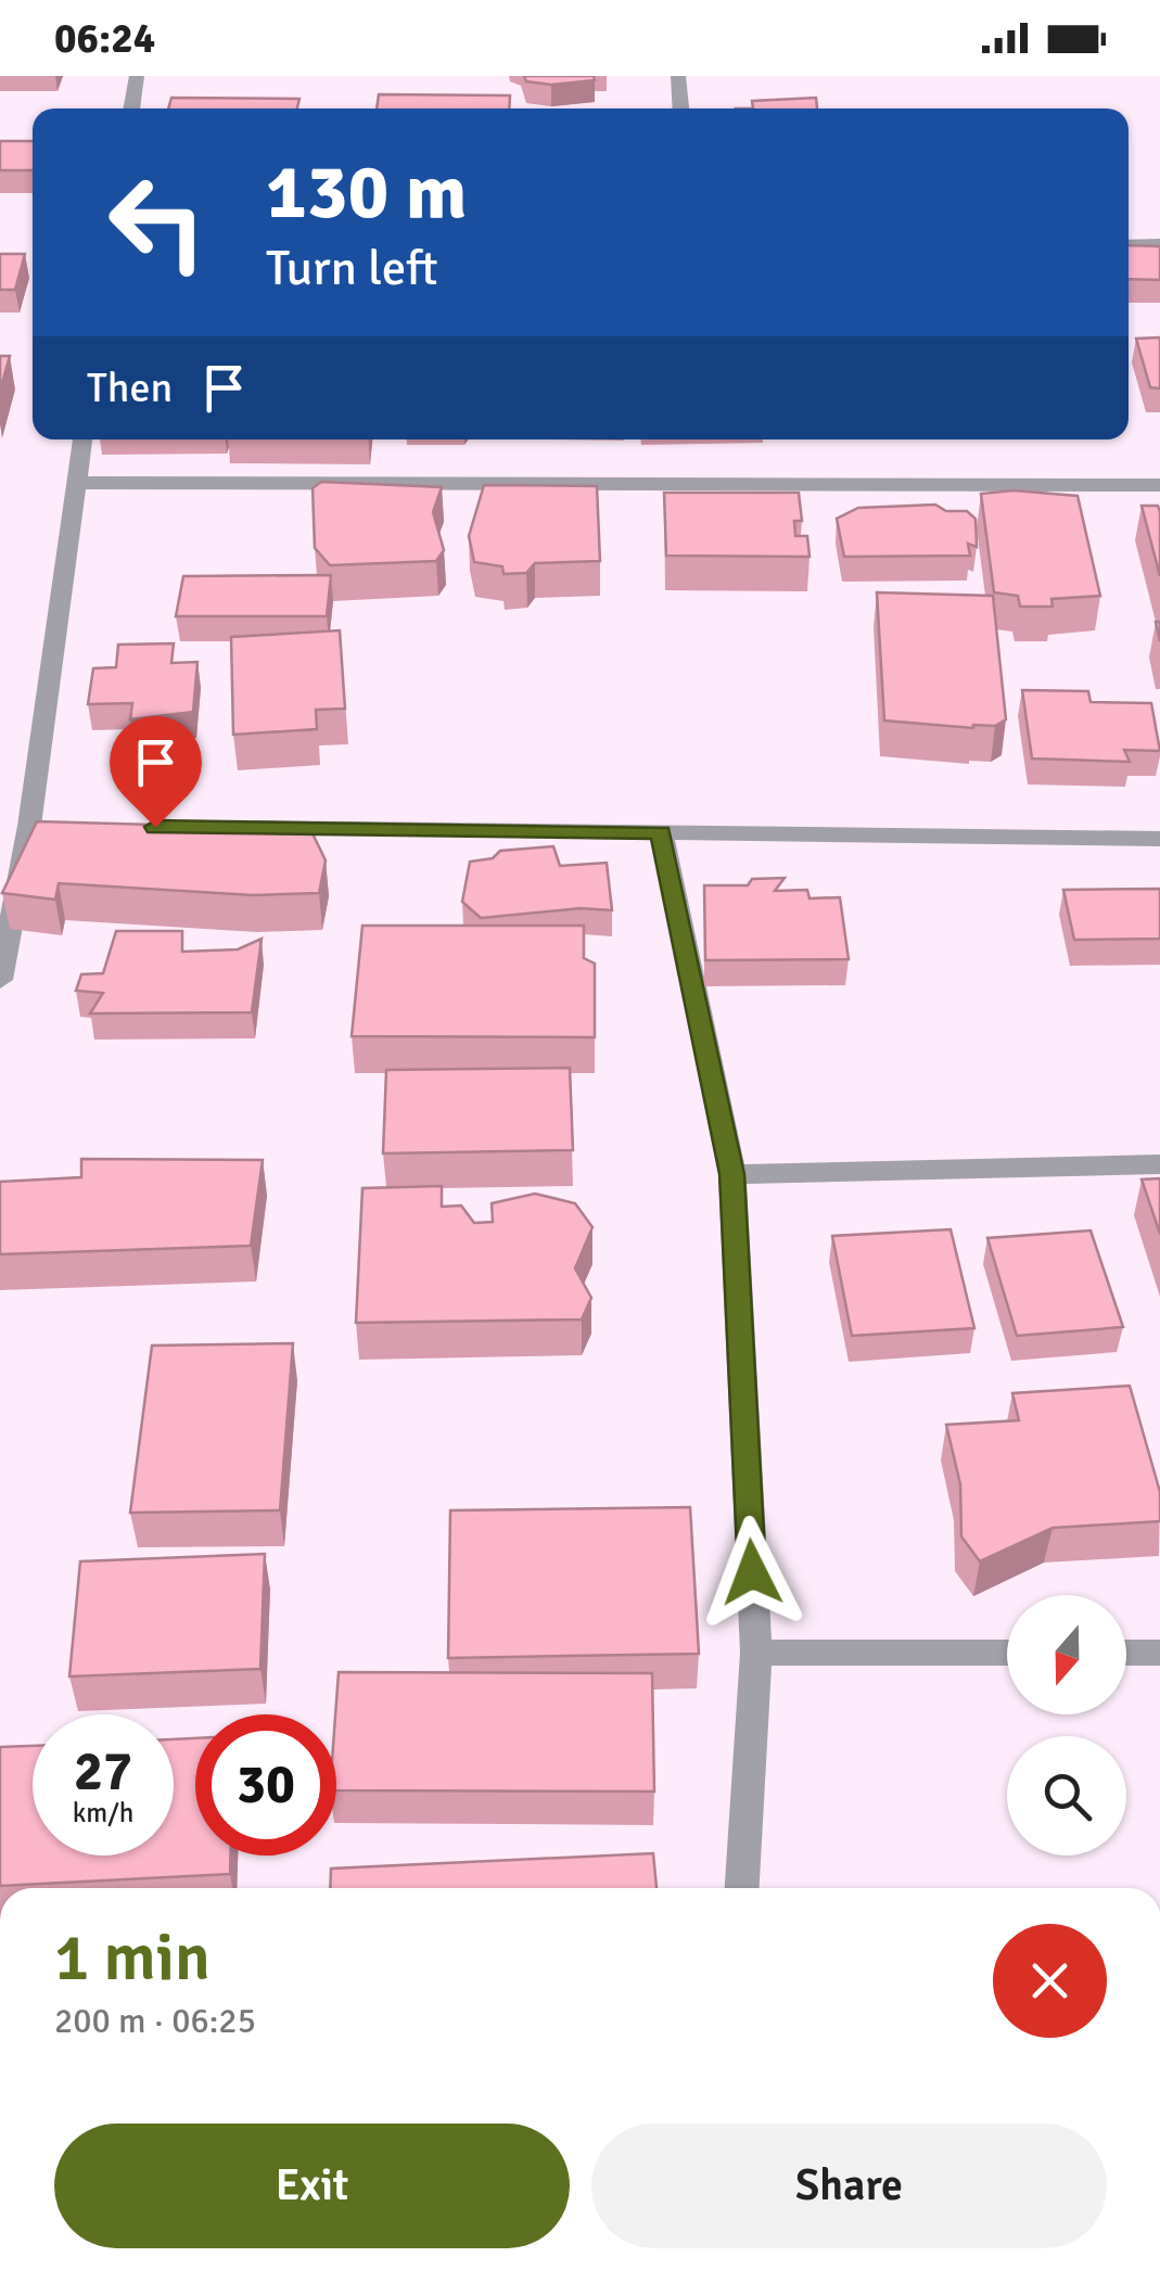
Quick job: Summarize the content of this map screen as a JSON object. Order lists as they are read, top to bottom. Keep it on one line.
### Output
{"north":"bottom","page":{"status":"06:24","turn":["130 m","Turn left"],"then":"Then","speed":"27 km/h","limit":"30","heading":["1 min","200 m · 06:25"],"buttons":["Exit","Share"]}}
